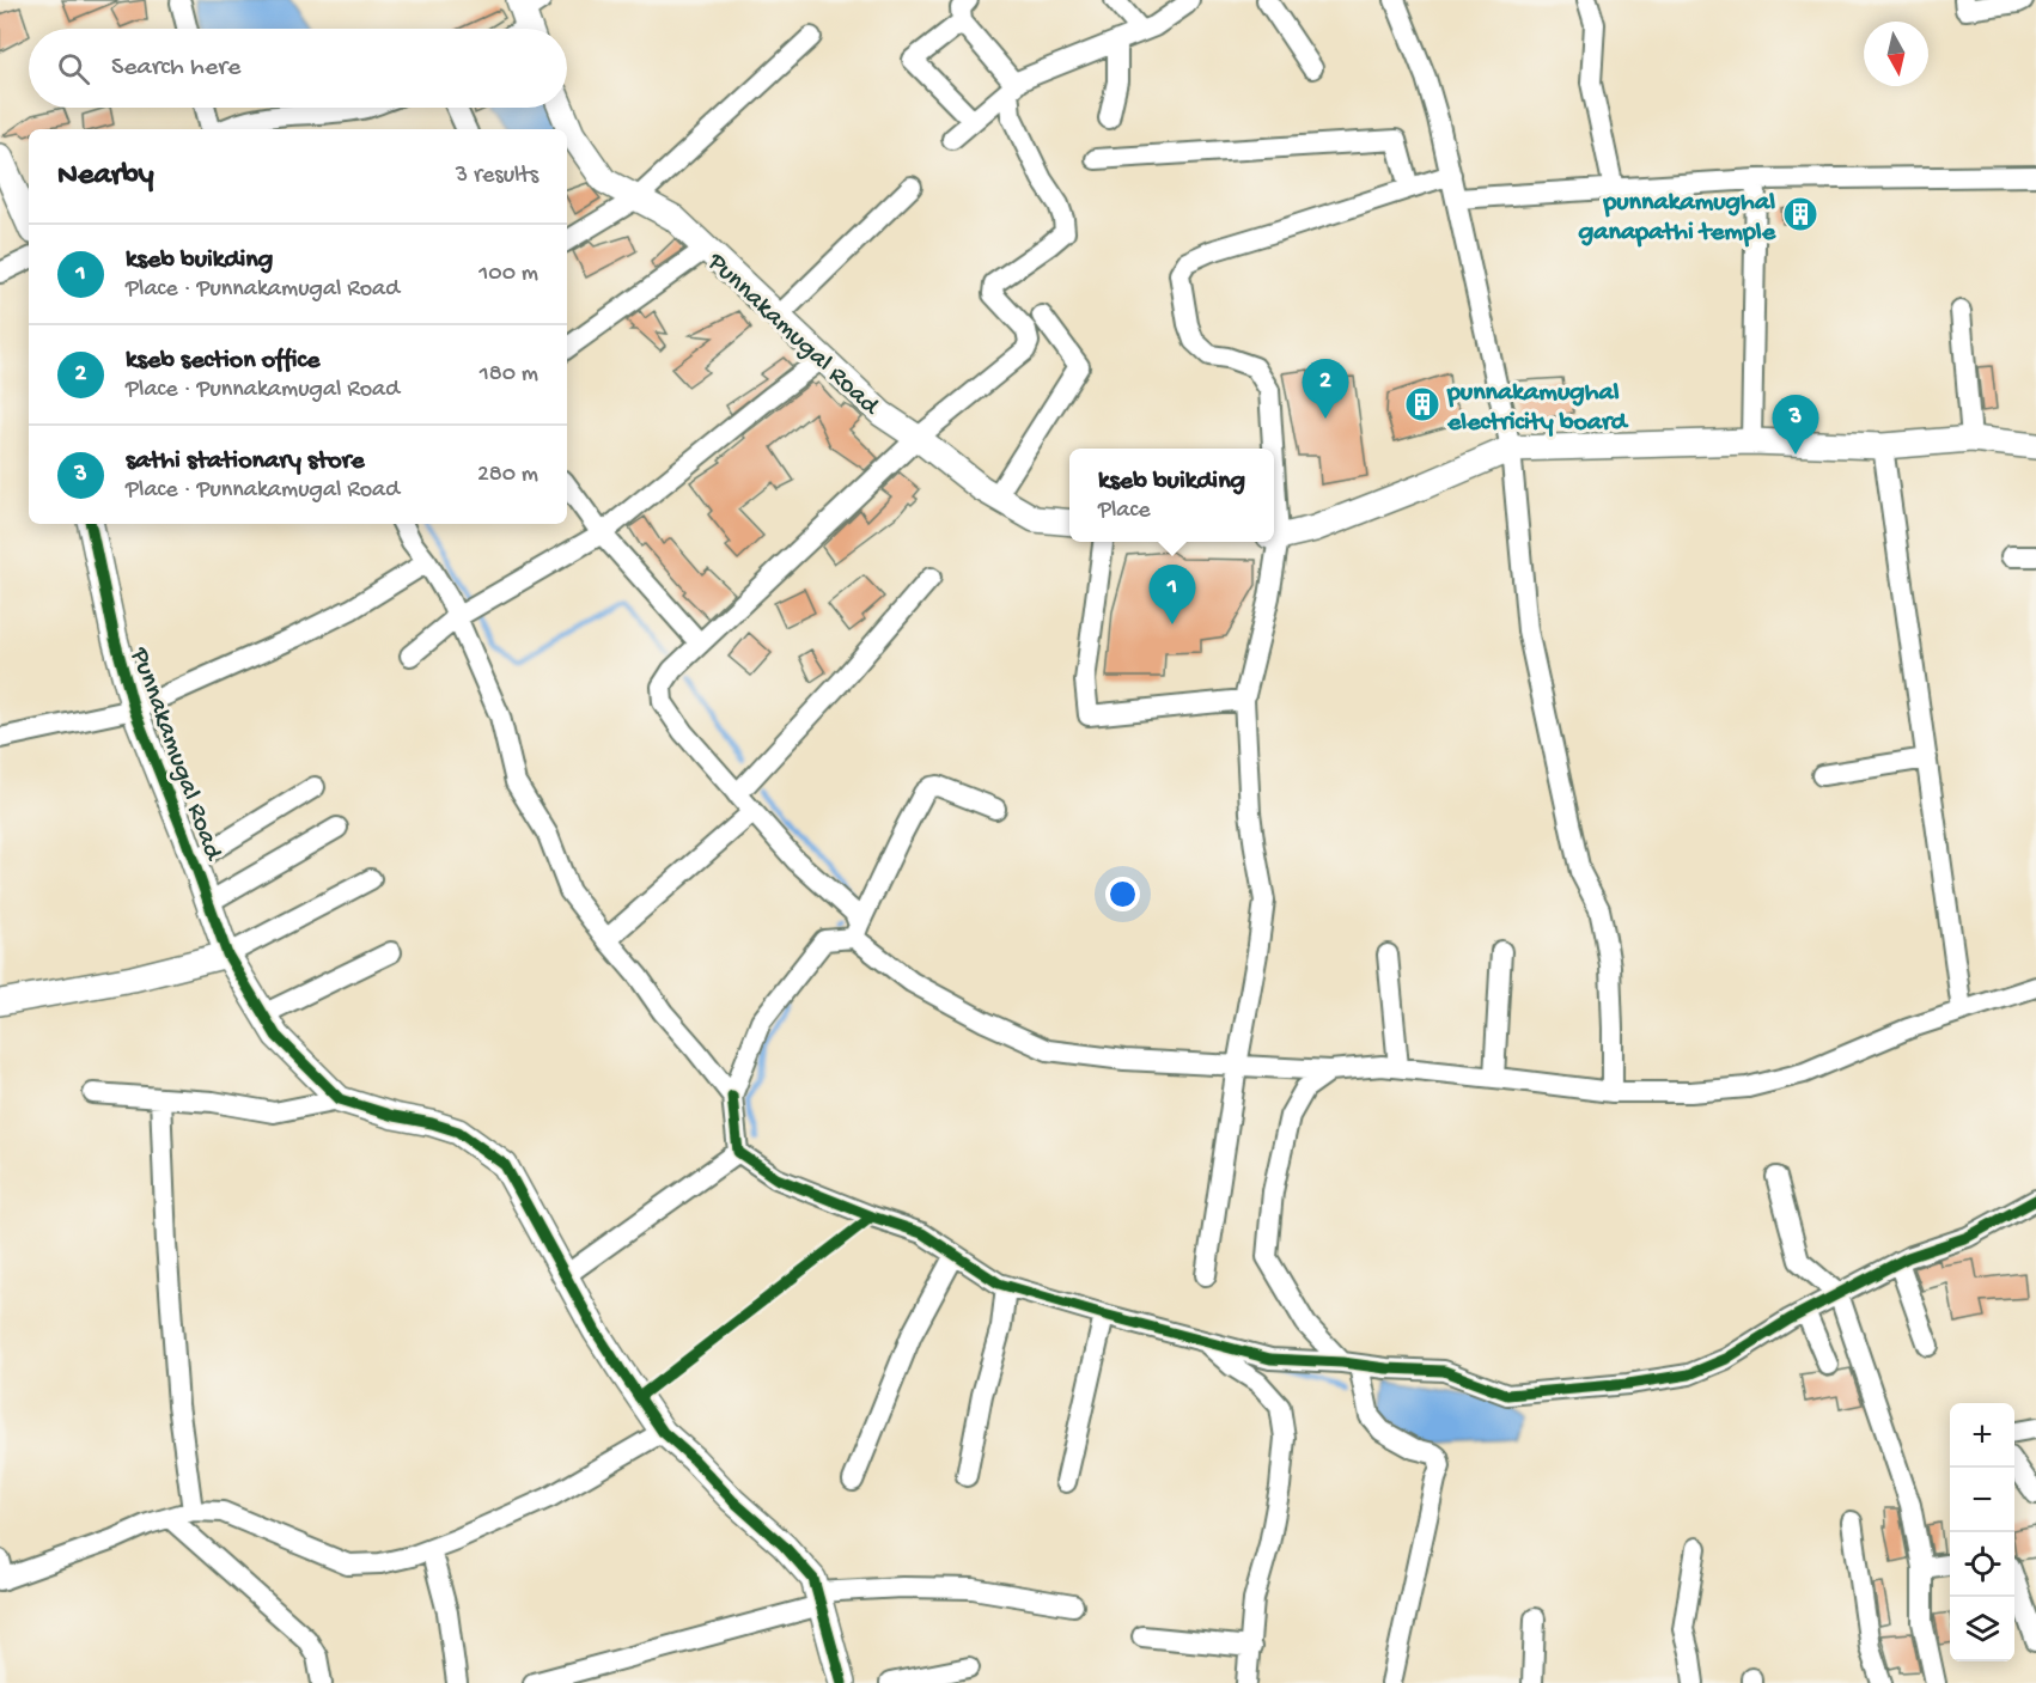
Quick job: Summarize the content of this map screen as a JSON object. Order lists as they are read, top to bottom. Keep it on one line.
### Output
{"streets":{"street":["Punnakamugal Road"]},"places":{"building":["punnakamughal ganapathi temple","punnakamughal electricity board"]},"north":"bottom","page":{"search":"Search here","heading":["Nearby","3 results"],"list":[{"mark":"1","name":"kseb buikding","note":"Place · Punnakamugal Road","value":"100 m"},{"mark":"2","name":"kseb section office","note":"Place · Punnakamugal Road","value":"180 m"},{"mark":"3","name":"sathi stationary store","note":"Place · Punnakamugal Road","value":"280 m"}],"pins":["2","3","1"],"popup":["kseb buikding","Place"],"map_buttons":["+","−"]}}
